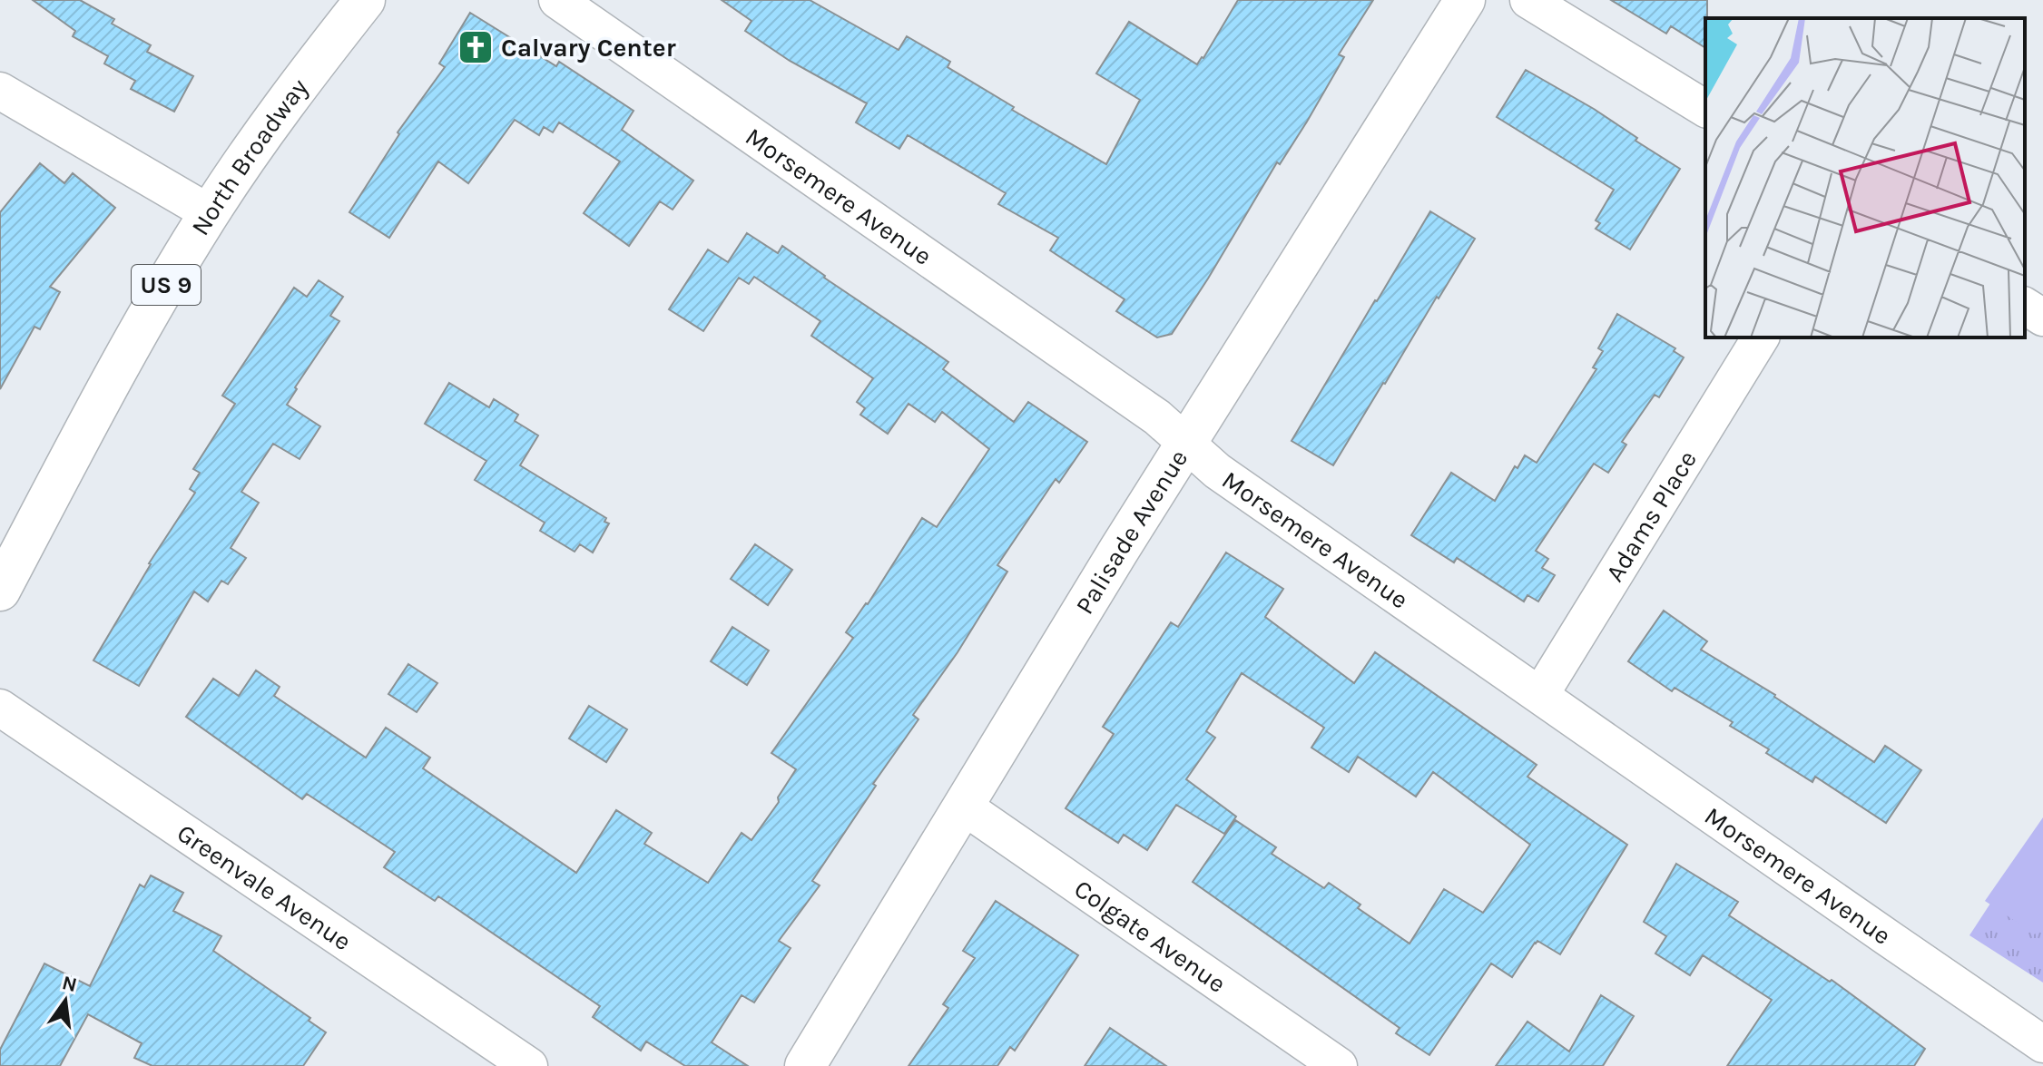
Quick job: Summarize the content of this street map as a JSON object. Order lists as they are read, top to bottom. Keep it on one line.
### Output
{"streets":{"street":["North Broadway","Morsemere Avenue","US 9","Adams Place","Palisade Avenue","Greenvale Avenue","Colgate Avenue"]},"crossings":[["Morsemere Avenue","Adams Place"],["Morsemere Avenue","Palisade Avenue"],["Palisade Avenue","Colgate Avenue"]],"places":{"church":["Calvary Center"]},"north":"top"}
